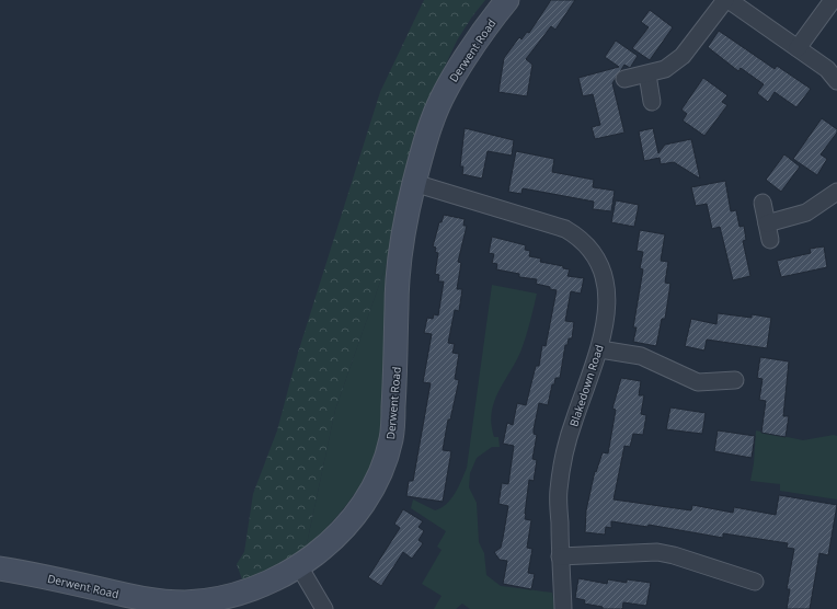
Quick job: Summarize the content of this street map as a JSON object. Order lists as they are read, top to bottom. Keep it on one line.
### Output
{"streets":{"street":["Derwent Road","Blakedown Road"]},"crossings":[["Derwent Road","Blakedown Road"]]}
